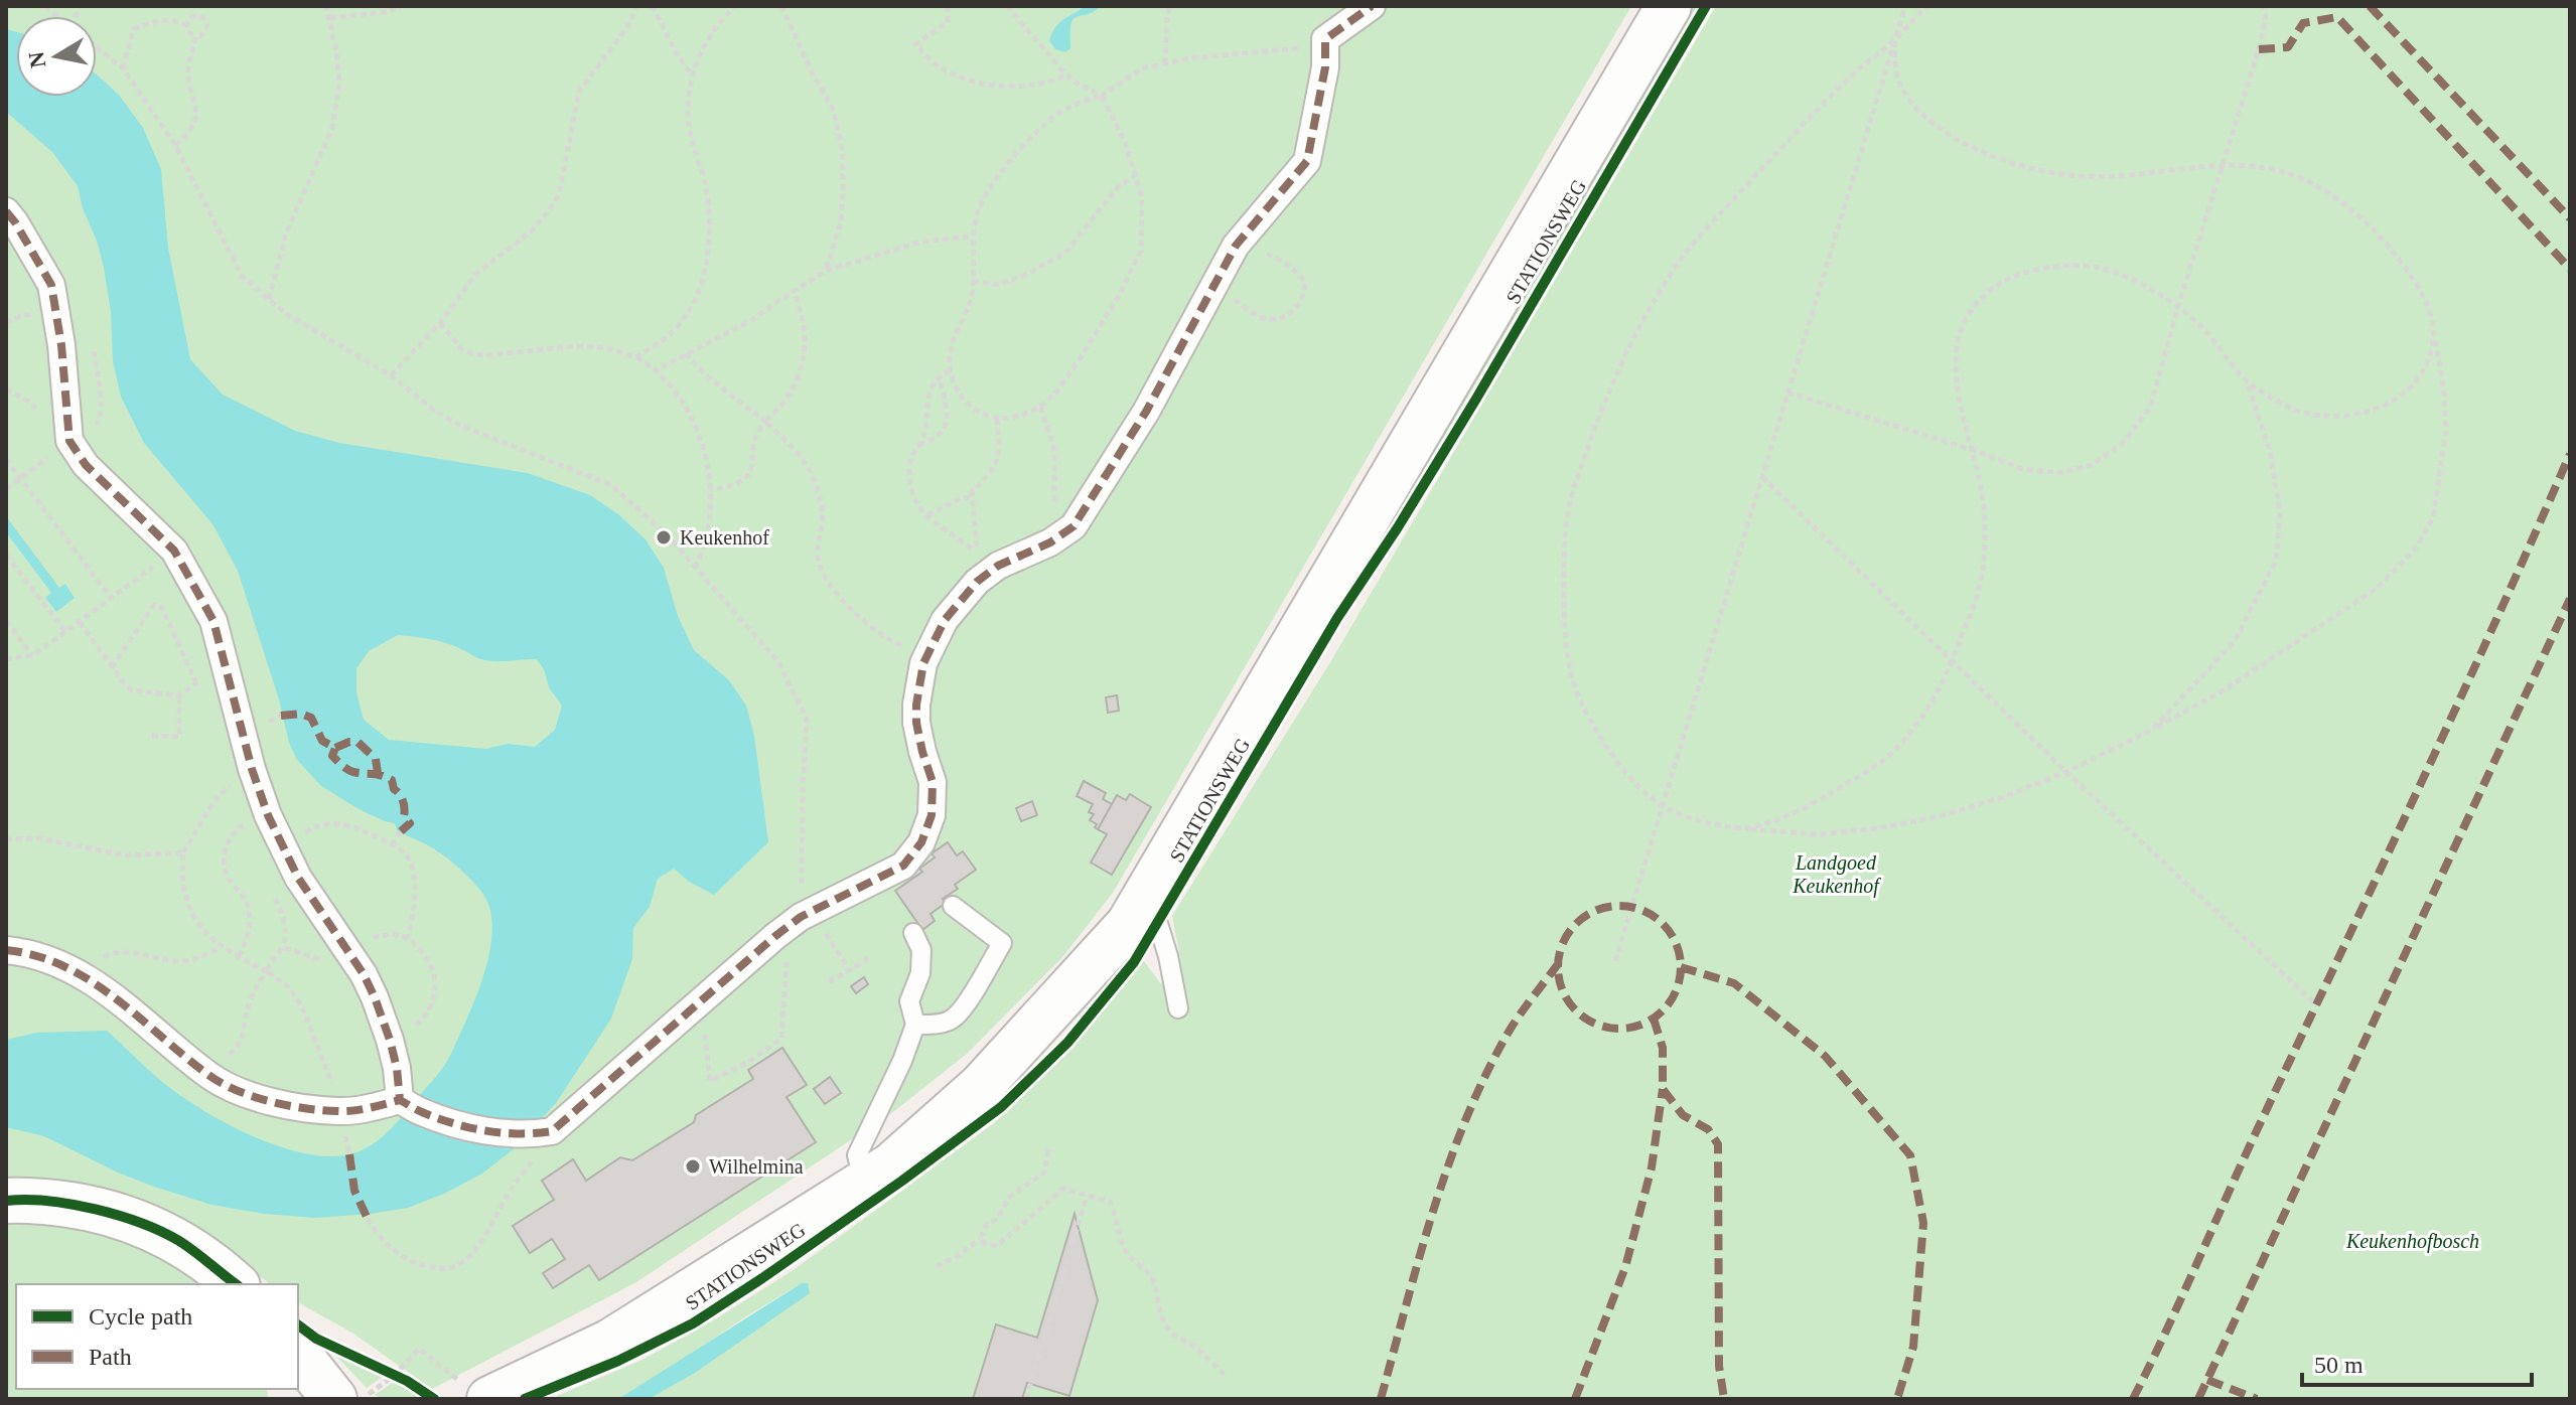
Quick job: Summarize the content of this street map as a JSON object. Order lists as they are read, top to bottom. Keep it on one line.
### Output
{"streets":{"main road":["STATIONSWEG"]},"parks":["Landgoed Keukenhof","Keukenhofbosch"],"places":["Keukenhof","Wilhelmina"],"legend":["Cycle path","Path"],"scale_bar":"50 m","north":"left"}
